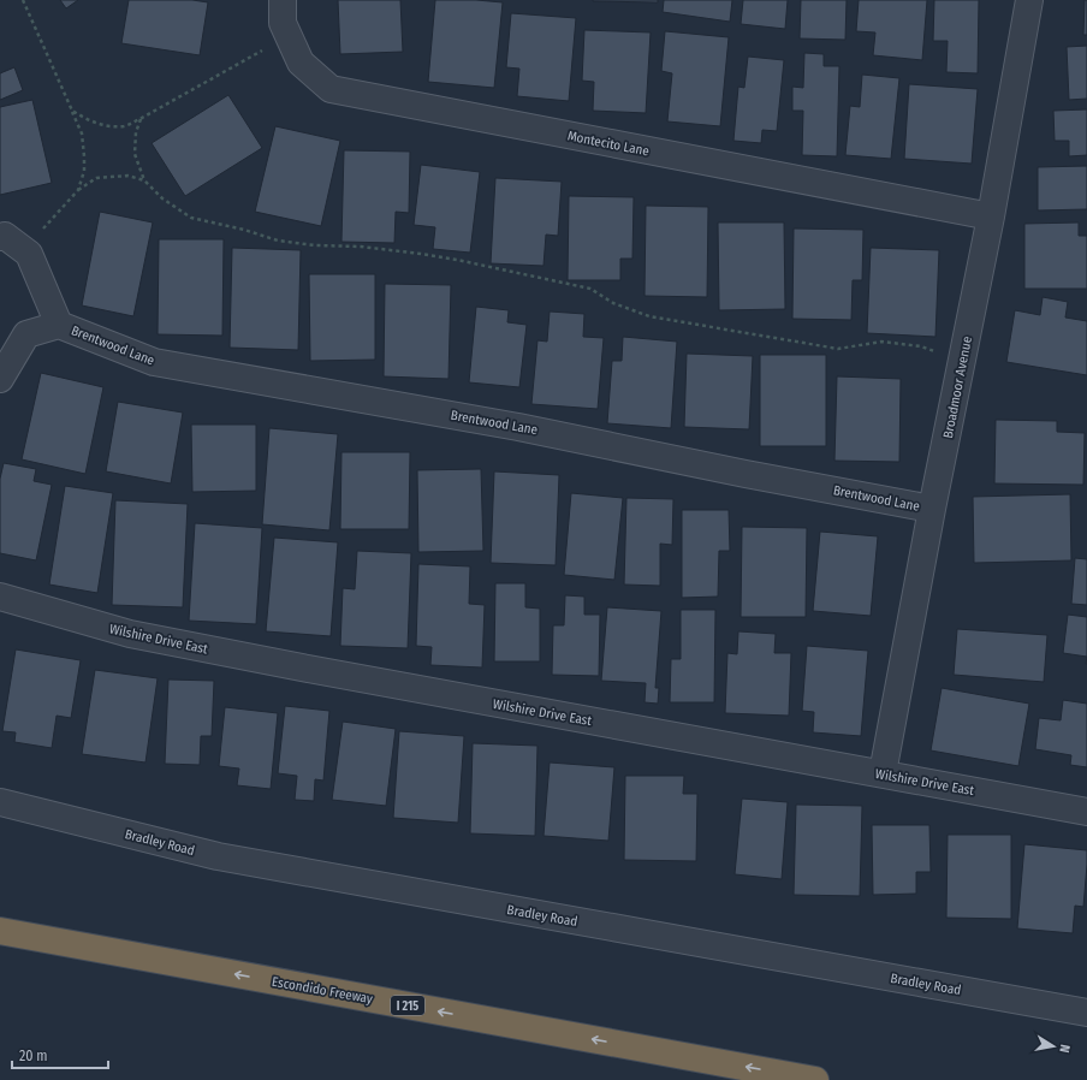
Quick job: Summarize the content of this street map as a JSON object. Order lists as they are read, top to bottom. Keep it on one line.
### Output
{"streets":{"highway":["Escondido Freeway","I 215"],"street":["Montecito Lane","Brentwood Lane","Broadmoor Avenue","Wilshire Drive East","Bradley Road"]},"crossings":[["Montecito Lane","Broadmoor Avenue"],["Brentwood Lane","Broadmoor Avenue"],["Broadmoor Avenue","Wilshire Drive East"]],"one_way":["Escondido Freeway"],"scale_bar":"20 m","north":"right"}
